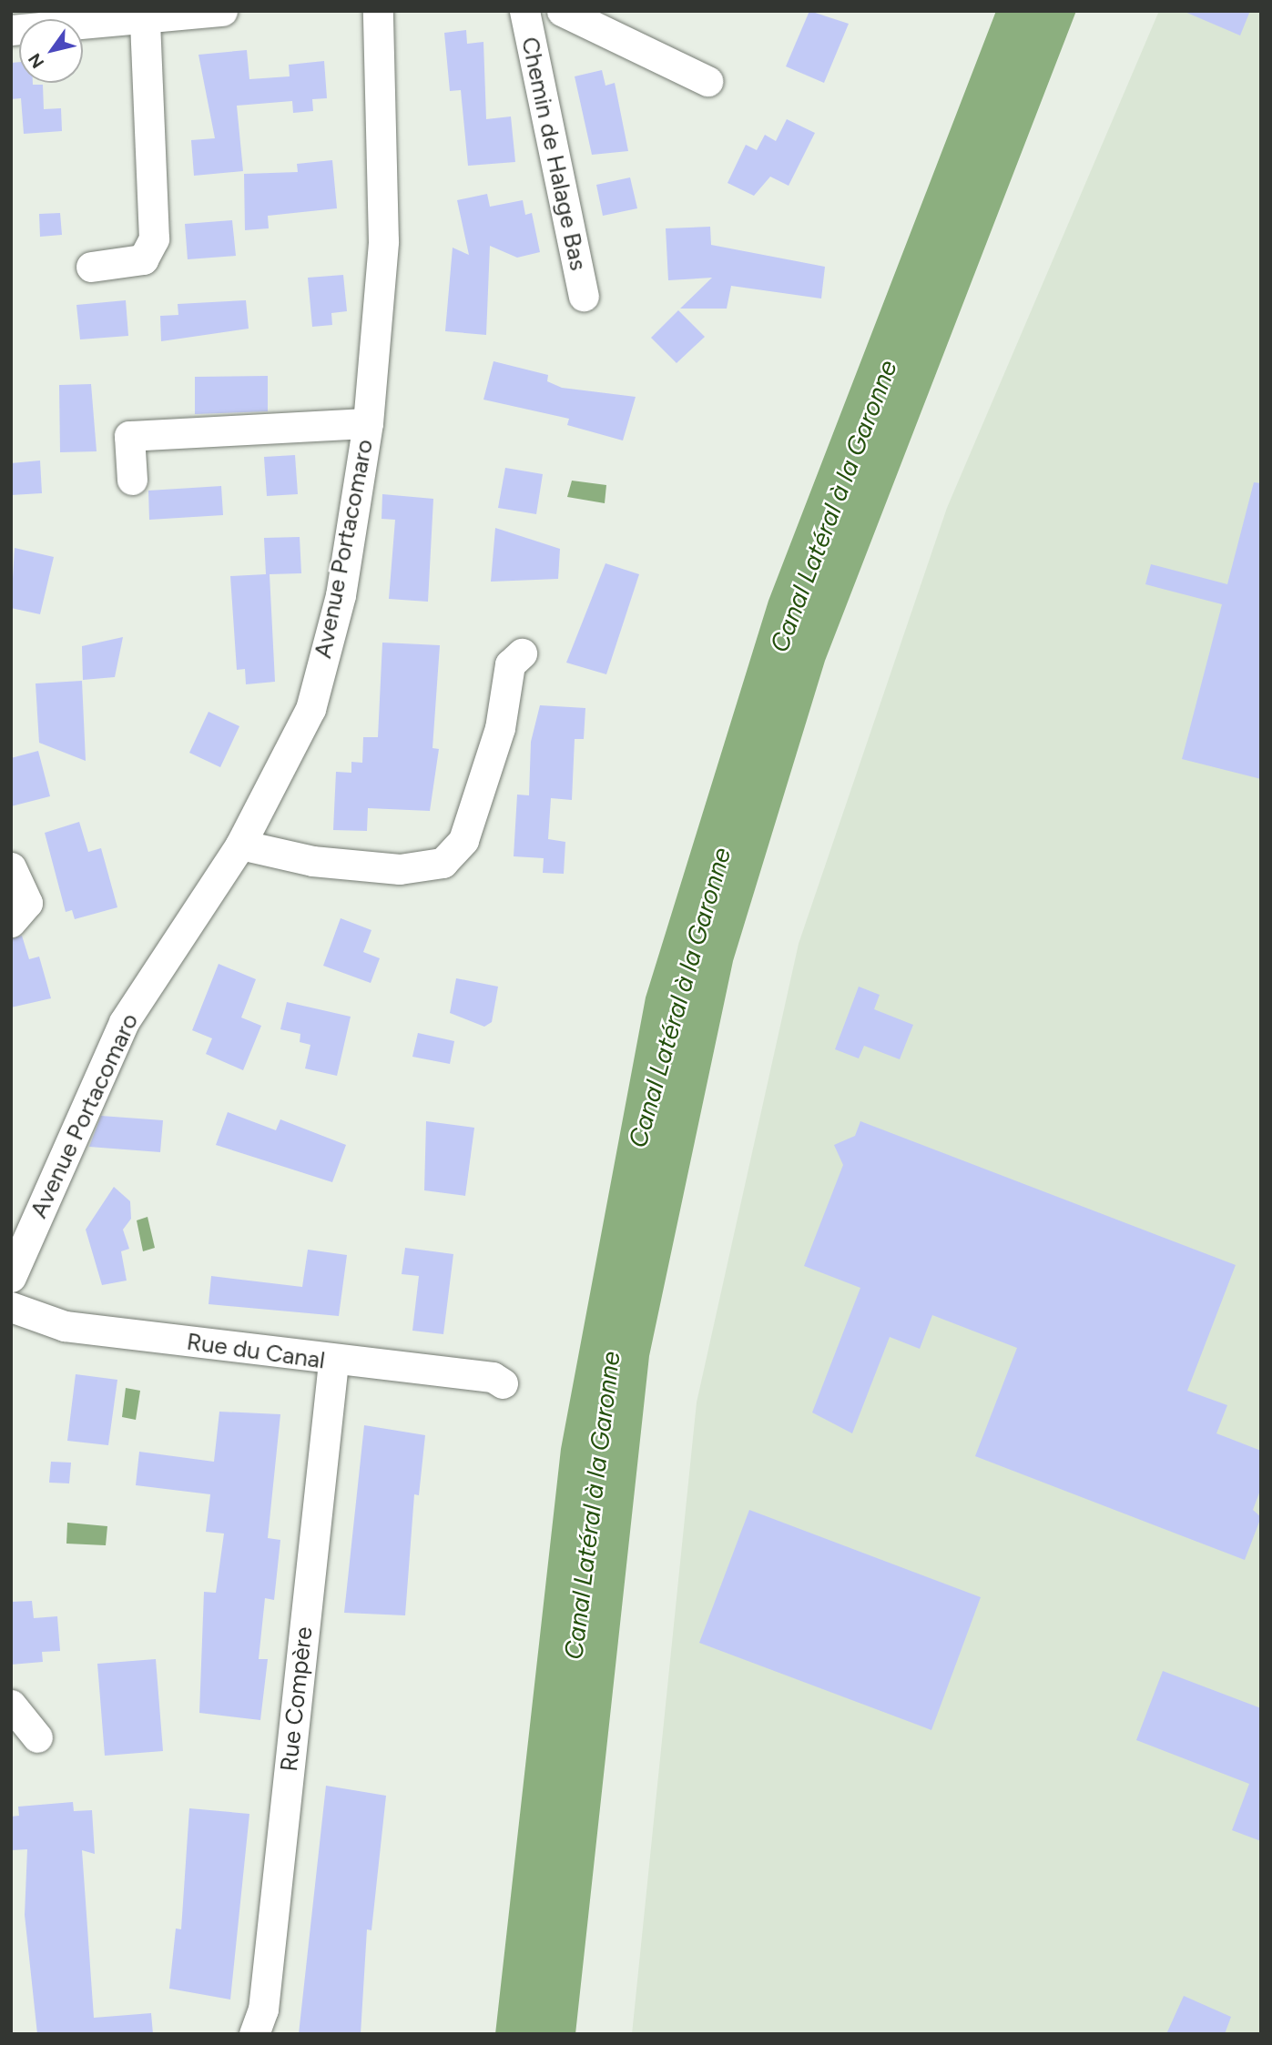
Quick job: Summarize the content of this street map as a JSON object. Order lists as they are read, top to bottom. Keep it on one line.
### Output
{"streets":{"street":["Chemin de Halage Bas","Avenue Portacomaro","Rue du Canal","Rue Compère"]},"crossings":[["Rue du Canal","Rue Compère"]],"water":["Canal Latéral à la Garonne"],"north":"bottom left"}
